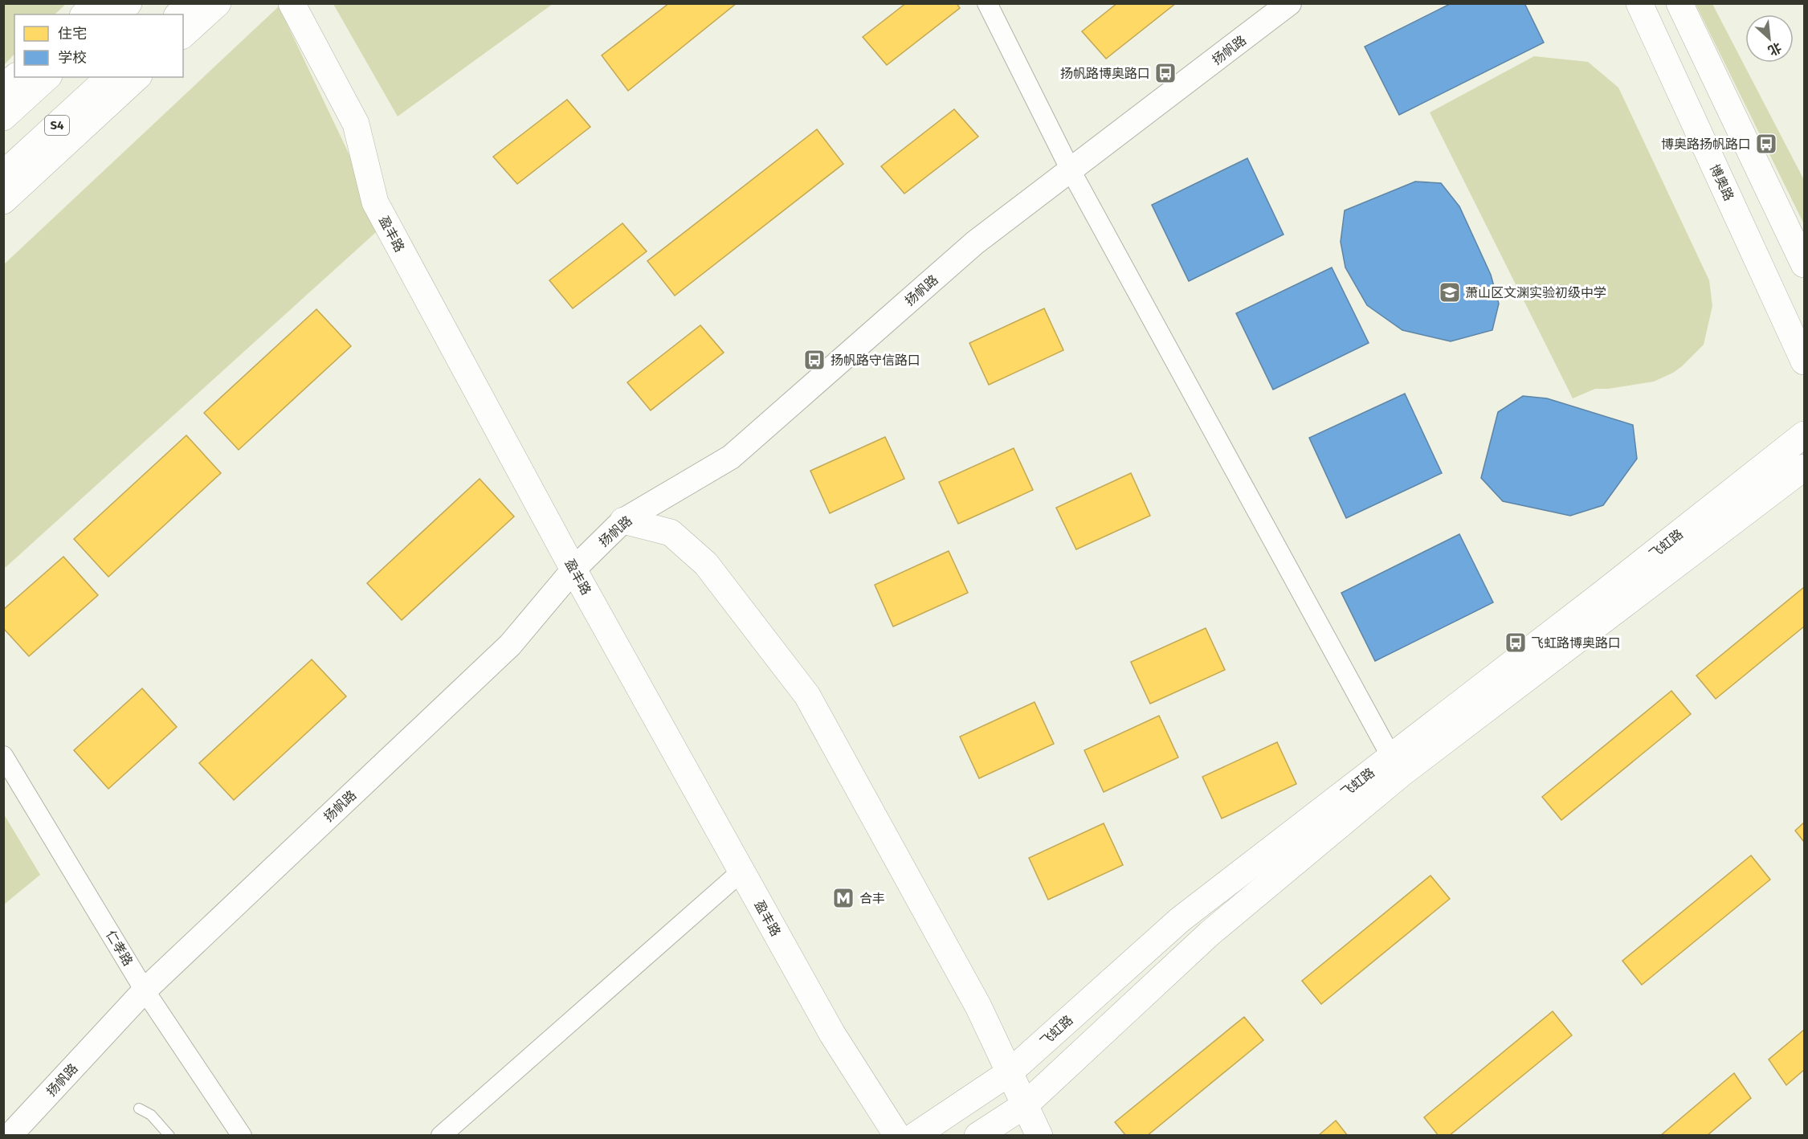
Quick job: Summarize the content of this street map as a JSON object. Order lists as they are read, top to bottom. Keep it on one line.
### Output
{"streets":{"main road":["S4","博奥路","盈丰路","飞虹路"],"street":["扬帆路","仁孝路"]},"crossings":[["扬帆路","盈丰路"],["扬帆路","仁孝路"]],"places":{"bus stop":["扬帆路博奥路口","博奥路扬帆路口","扬帆路守信路口","飞虹路博奥路口"],"school or university":["萧山区文渊实验初级中学"],"metro station":["合丰"]},"legend":["住宅","学校"],"north":"bottom right"}
